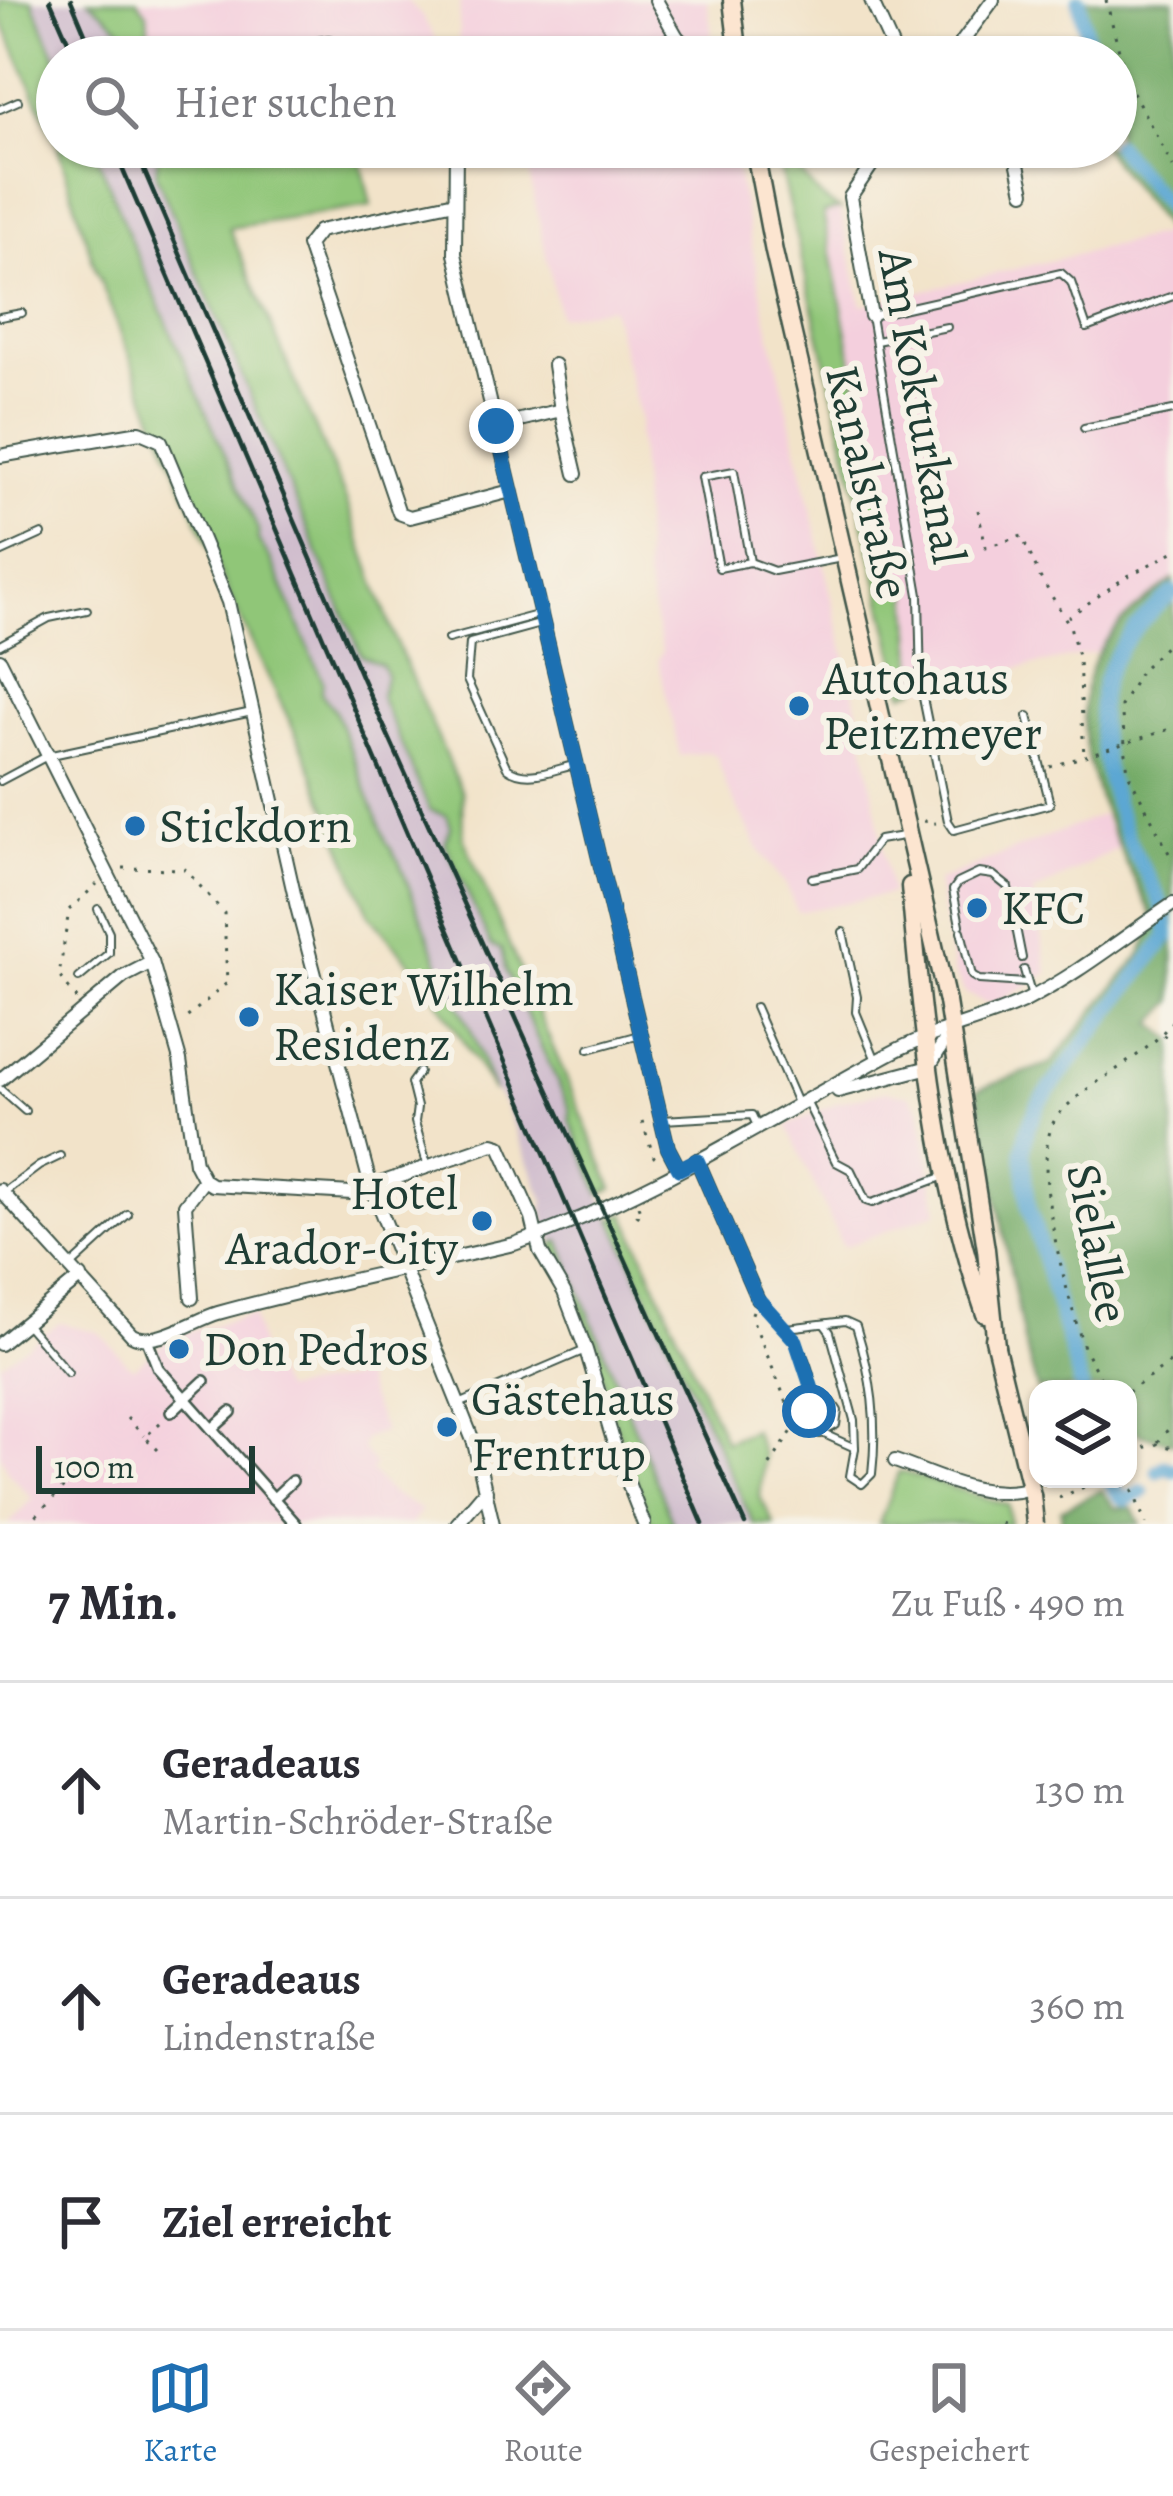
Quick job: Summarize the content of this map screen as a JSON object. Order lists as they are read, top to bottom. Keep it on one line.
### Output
{"streets":{"main road":["Kanalstraße"],"street":["Am Kokturkanal"],"path":["Sielallee"]},"places":["Autohaus Peitzmeyer","Stickdorn","KFC","Kaiser Wilhelm Residenz","Hotel Arador-City","Don Pedros","Gästehaus Frentrup"],"scale_bar":"100 m","page":{"search":"Hier suchen","scale":"100 m","heading":["7 Min.","Zu Fuß · 490 m"],"list":[["Geradeaus","Martin-Schröder-Straße","130 m"],["Geradeaus","Lindenstraße","360 m"],"Ziel erreicht"],"nav":["Karte","Route","Gespeichert"]}}
